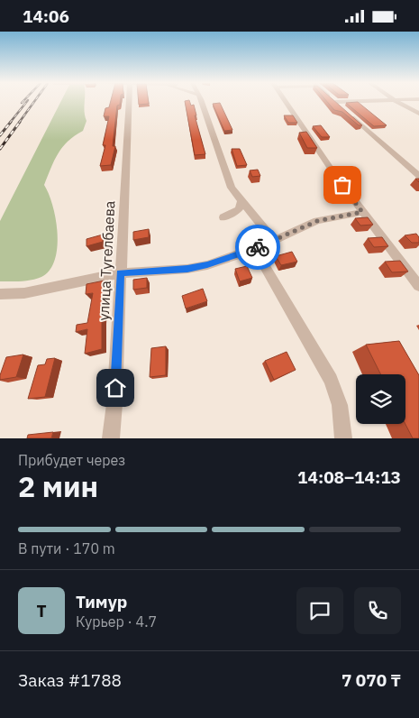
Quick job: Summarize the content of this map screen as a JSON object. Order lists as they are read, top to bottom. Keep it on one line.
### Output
{"streets":{"street":["улица Тугелбаева"]},"page":{"status":"14:06","heading":["2 мин","Прибудет через","14:08–14:13"],"panel":["Тимур","Курьер · 4.7","Заказ #1788","7 070 ₸"],"bar":"В пути · 170 m","round":"Т"}}
